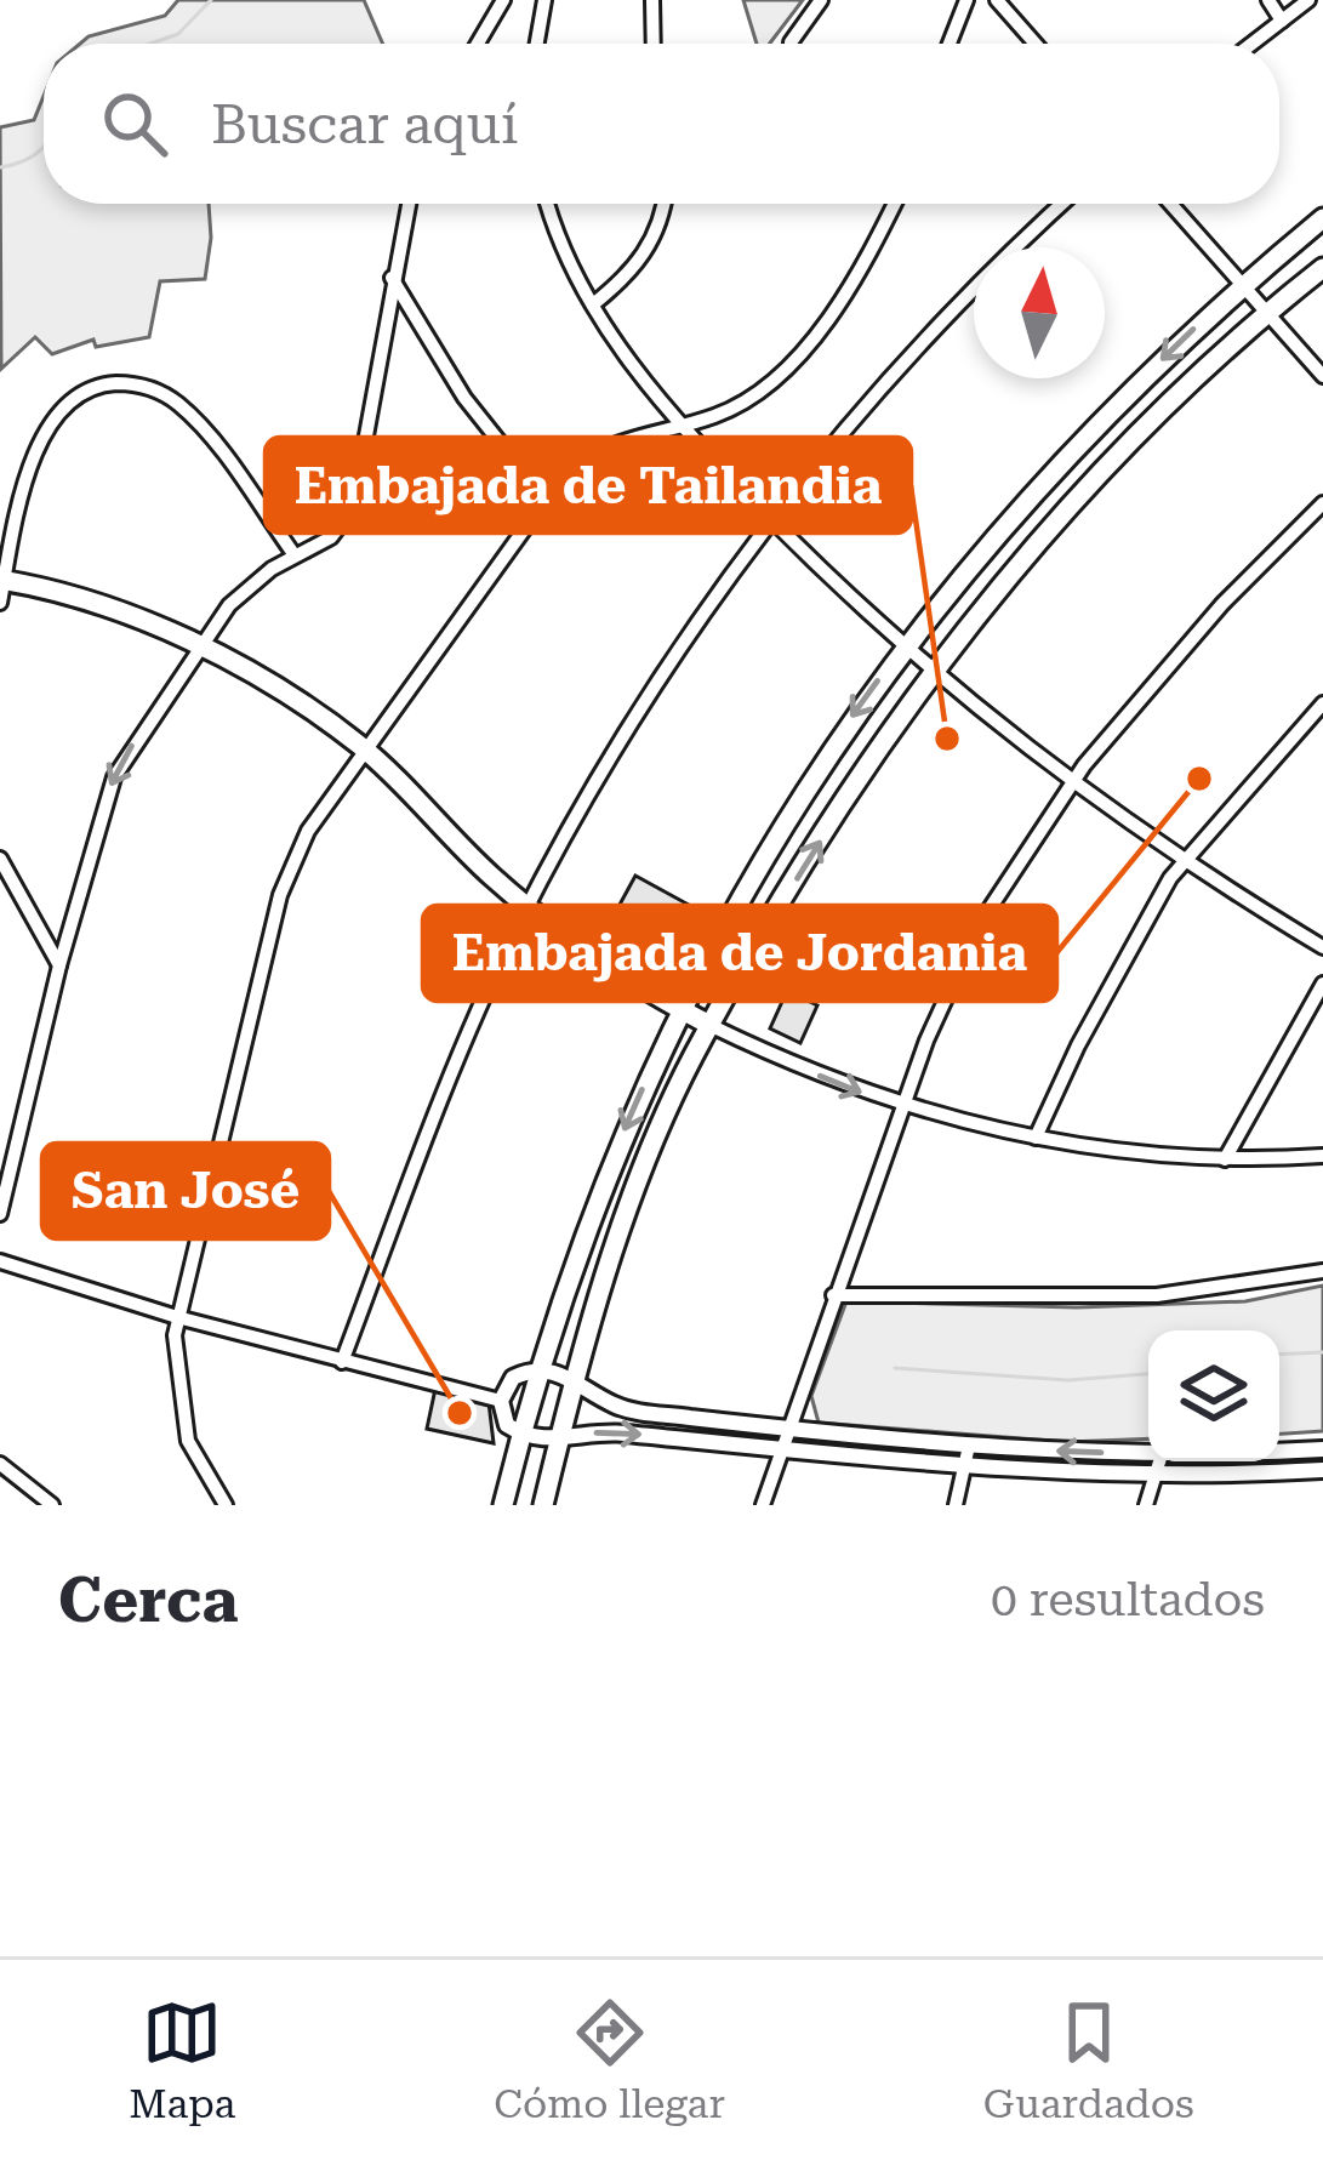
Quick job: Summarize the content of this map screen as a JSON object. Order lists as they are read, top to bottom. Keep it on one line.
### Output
{"places":["Embajada de Tailandia","Embajada de Jordania","San José"],"north":"top","page":{"search":"Buscar aquí","heading":["Cerca","0 resultados"],"nav":["Mapa","Cómo llegar","Guardados"]}}
